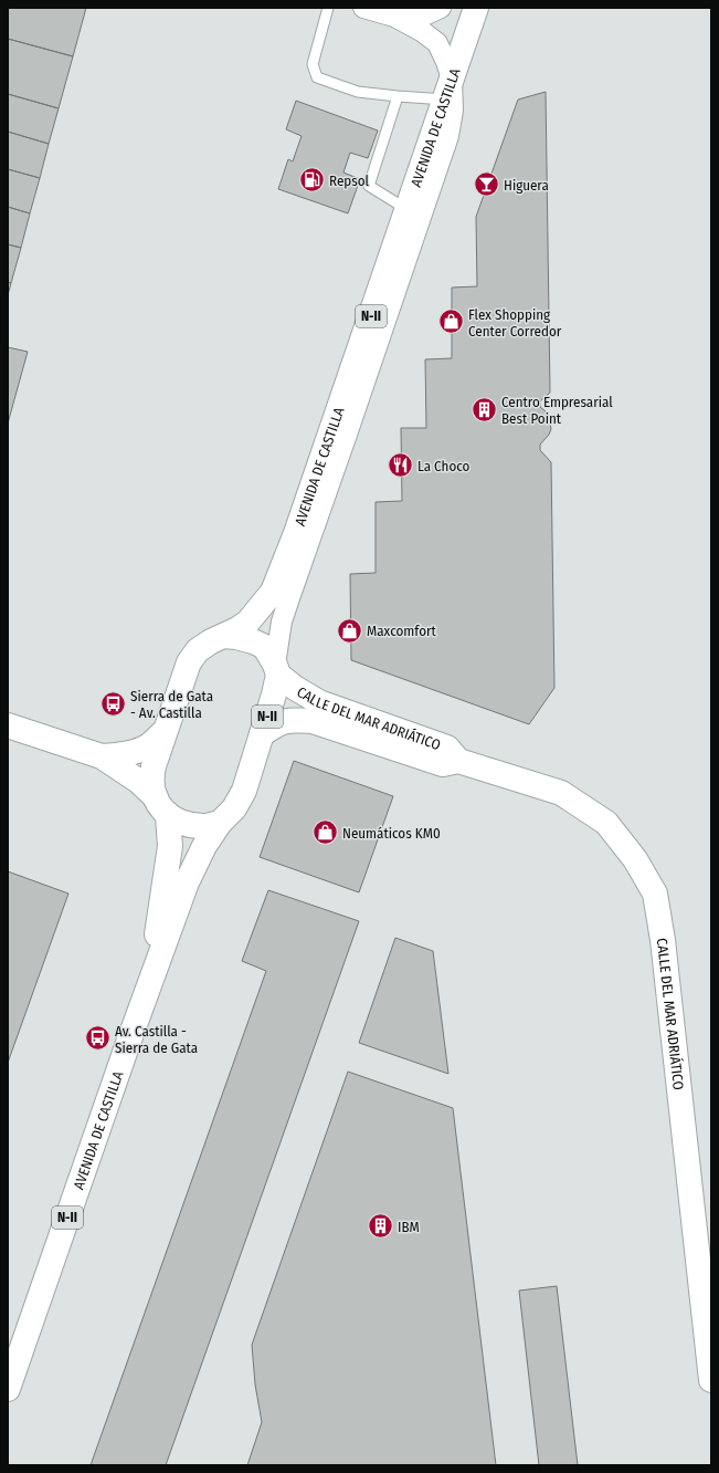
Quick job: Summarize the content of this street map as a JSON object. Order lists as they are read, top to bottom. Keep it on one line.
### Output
{"streets":{"main road":["AVENIDA DE CASTILLA","N-II","CALLE DEL MAR ADRIÁTICO"]},"crossings":[["AVENIDA DE CASTILLA","N-II"],["AVENIDA DE CASTILLA","CALLE DEL MAR ADRIÁTICO"],["N-II","CALLE DEL MAR ADRIÁTICO"]],"places":{"fuel station":["Repsol"],"bar":["Higuera"],"shop":["Flex Shopping Center Corredor","Maxcomfort","Neumáticos KM0"],"building":["Centro Empresarial Best Point","IBM"],"restaurant":["La Choco"],"bus stop":["Sierra de Gata - Av. Castilla","Av. Castilla - Sierra de Gata"]}}
